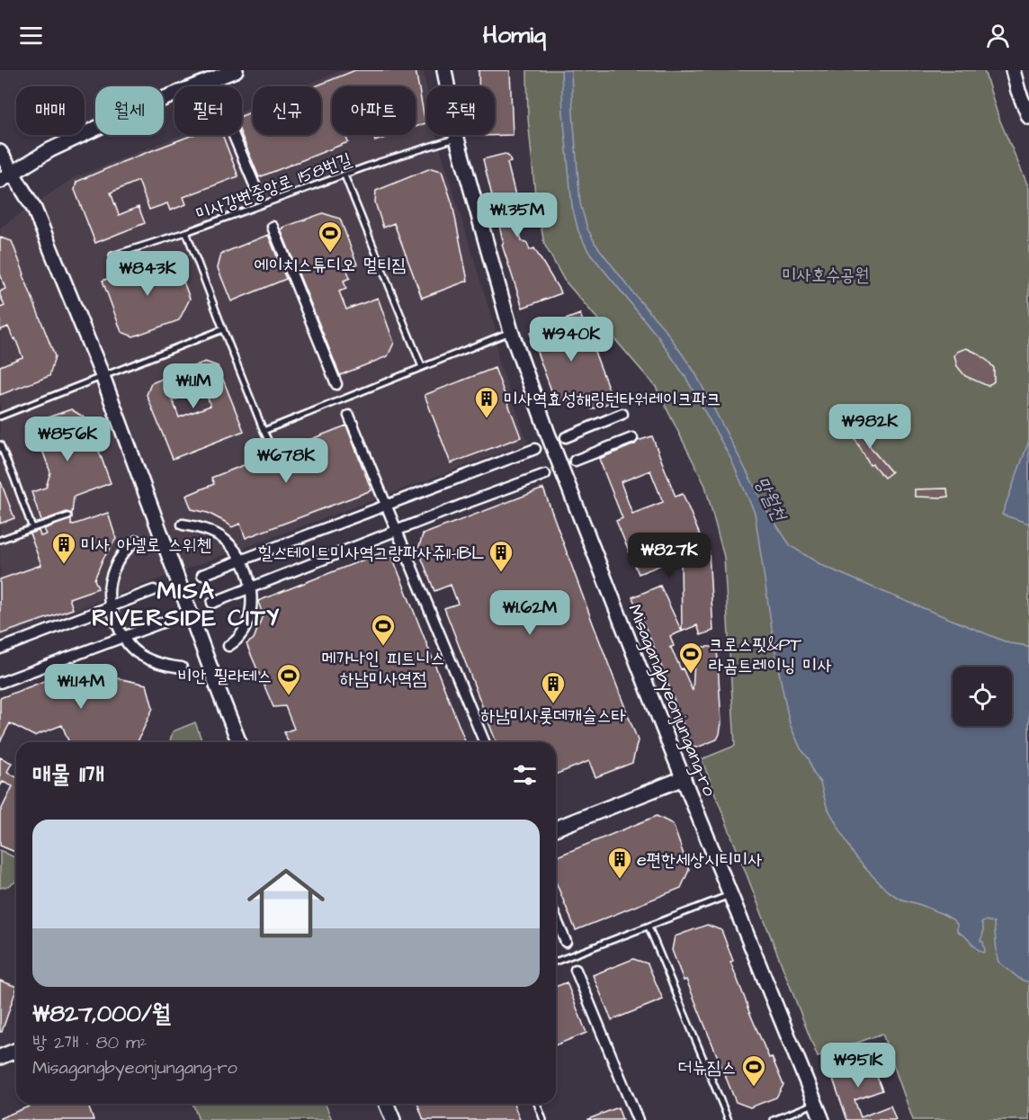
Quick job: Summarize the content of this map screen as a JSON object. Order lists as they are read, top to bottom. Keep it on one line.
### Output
{"streets":{"street":["Misagangbyeonjungang-ro"],"lane":["미사강변중앙로 158번길"]},"crossings":[["미사강변중앙로 158번길","Misagangbyeonjungang-ro"]],"districts":["MISA RIVERSIDE CITY"],"water":["망월천"],"parks":["미사호수공원"],"places":{"sports":["에이치스튜디오 멀티짐","메가나인 피트니스 하남미사역점","크로스핏&PT 라곰트레이닝 미사","비안 필라테스","더뉴짐스"],"building":["미사역효성해링턴타워레이크파크","미사 아넬로 스위첸","힐스테이트미사역그랑파사쥬11-1BL","하남미사롯데캐슬스타","e편한세상시티미사"]},"page":{"header":"Homiq","chip":["매매","월세","필터","신규","아파트","주택"],"price":["₩1.35M","₩843K","₩940K","₩1.1M","₩982K","₩856K","₩678K","₩827K","₩1.62M","₩1.14M","₩951K"],"heading":"매물 11개","list":[{"name":"₩827,000/월","note":"방 2개 · 80 m² · Misagangbyeonjungang-ro"}]}}
